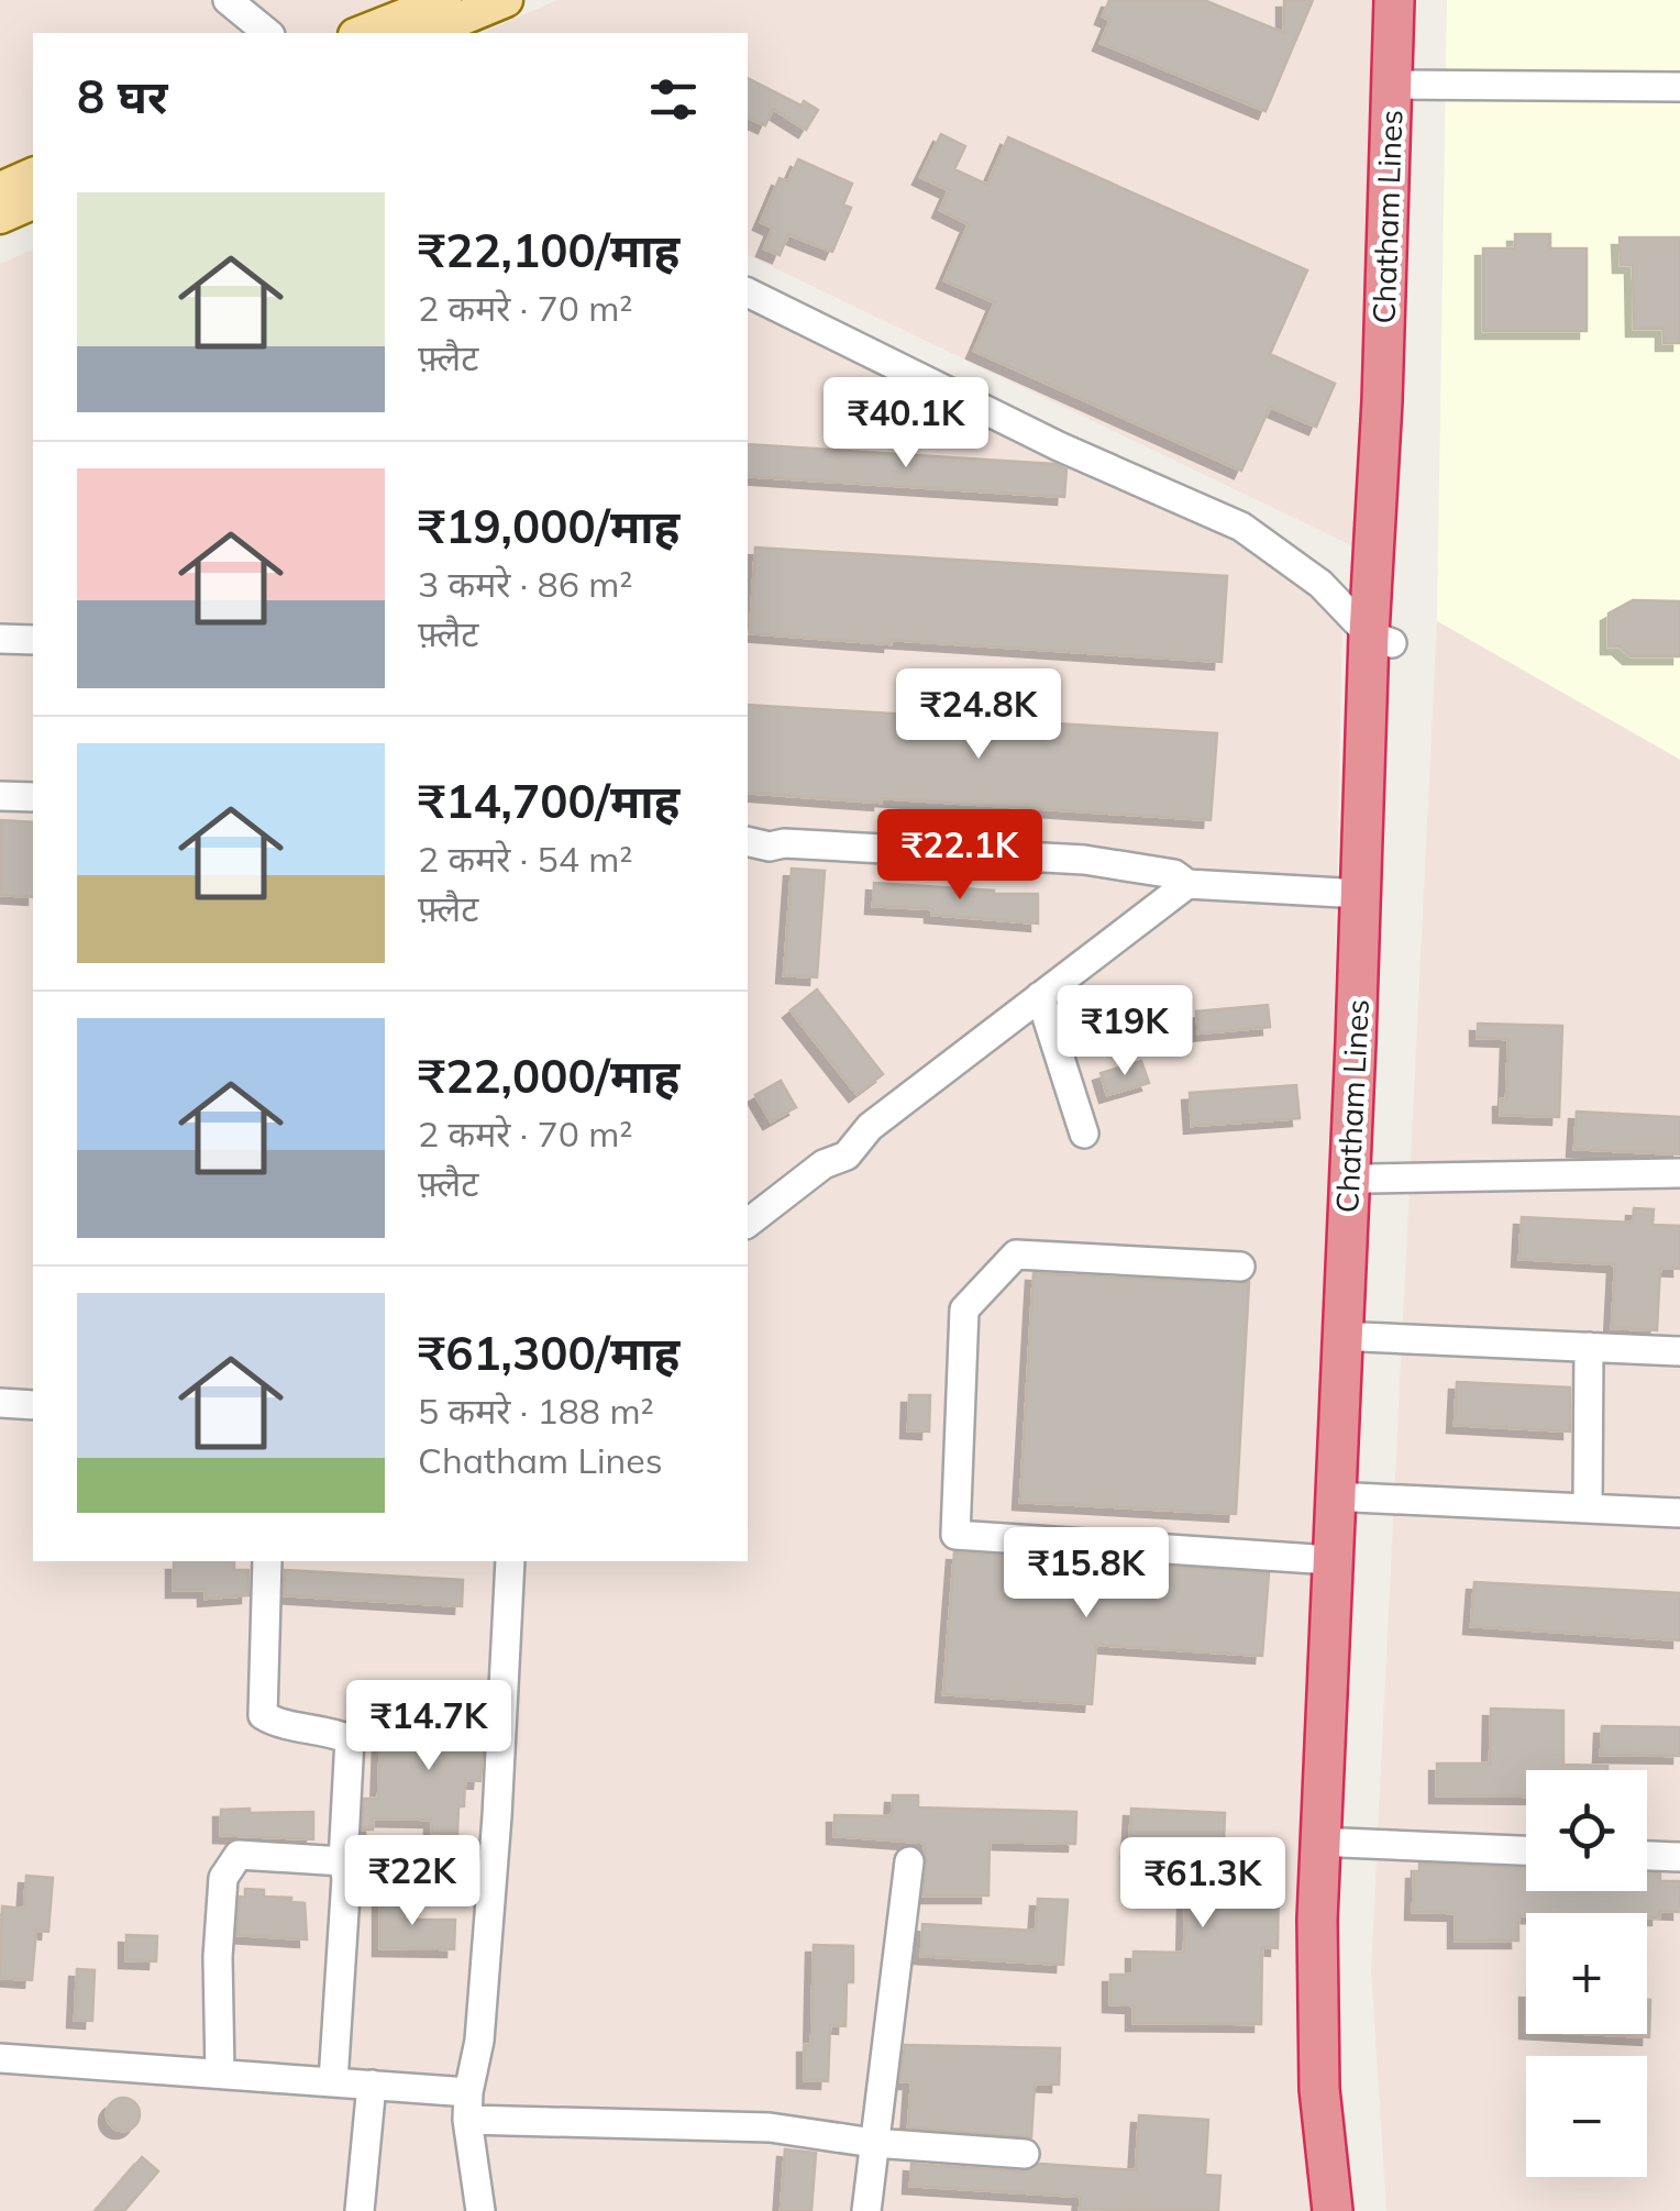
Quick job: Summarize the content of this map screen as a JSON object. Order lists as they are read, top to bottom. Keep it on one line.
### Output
{"streets":{"highway":["Chatham Lines"]},"page":{"heading":"8 घर","list":[{"name":"₹22,100/माह","note":"2 कमरे · 70 m² · फ़्लैट"},{"name":"₹19,000/माह","note":"3 कमरे · 86 m² · फ़्लैट"},{"name":"₹14,700/माह","note":"2 कमरे · 54 m² · फ़्लैट"},{"name":"₹22,000/माह","note":"2 कमरे · 70 m² · फ़्लैट"},{"name":"₹61,300/माह","note":"5 कमरे · 188 m² · Chatham Lines"}],"price":["₹40.1K","₹24.8K","₹22.1K","₹19K","₹15.8K","₹14.7K","₹22K","₹61.3K"],"map_buttons":["+","−"]}}
